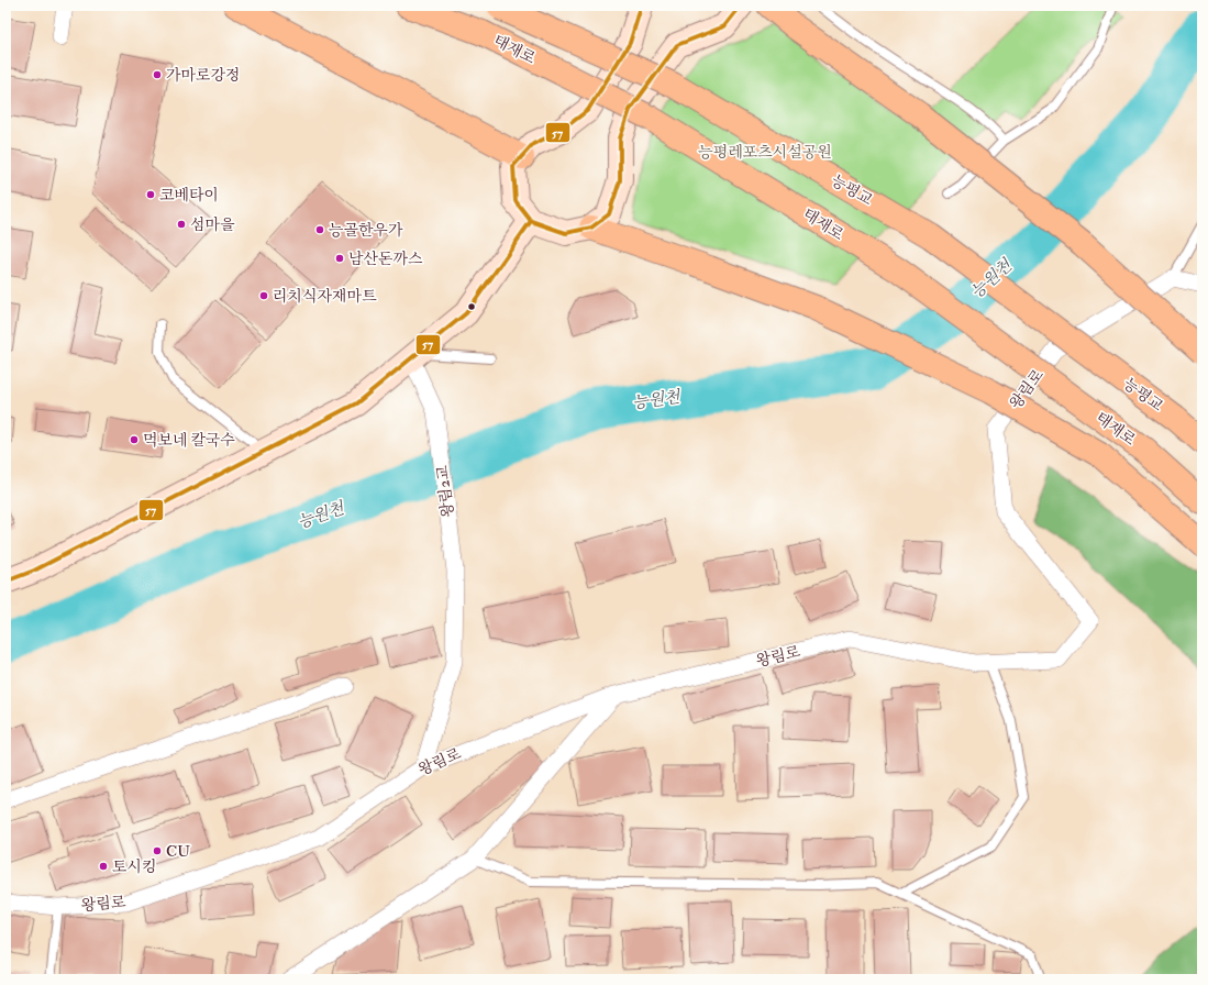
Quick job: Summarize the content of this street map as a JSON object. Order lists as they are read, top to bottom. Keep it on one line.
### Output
{"streets":{"highway":["태재로","능평교"],"street":["왕림로","왕림2교"]},"crossings":[["왕림로","왕림2교"]],"water":["능원천"],"parks":["능평레포츠시설공원"],"places":["가마로강정","코베타이","섬마을","능골한우가","남산돈까스","리치식자재마트","먹보네 칼국수","CU","토시킹"],"lines":["transit line 57"]}
